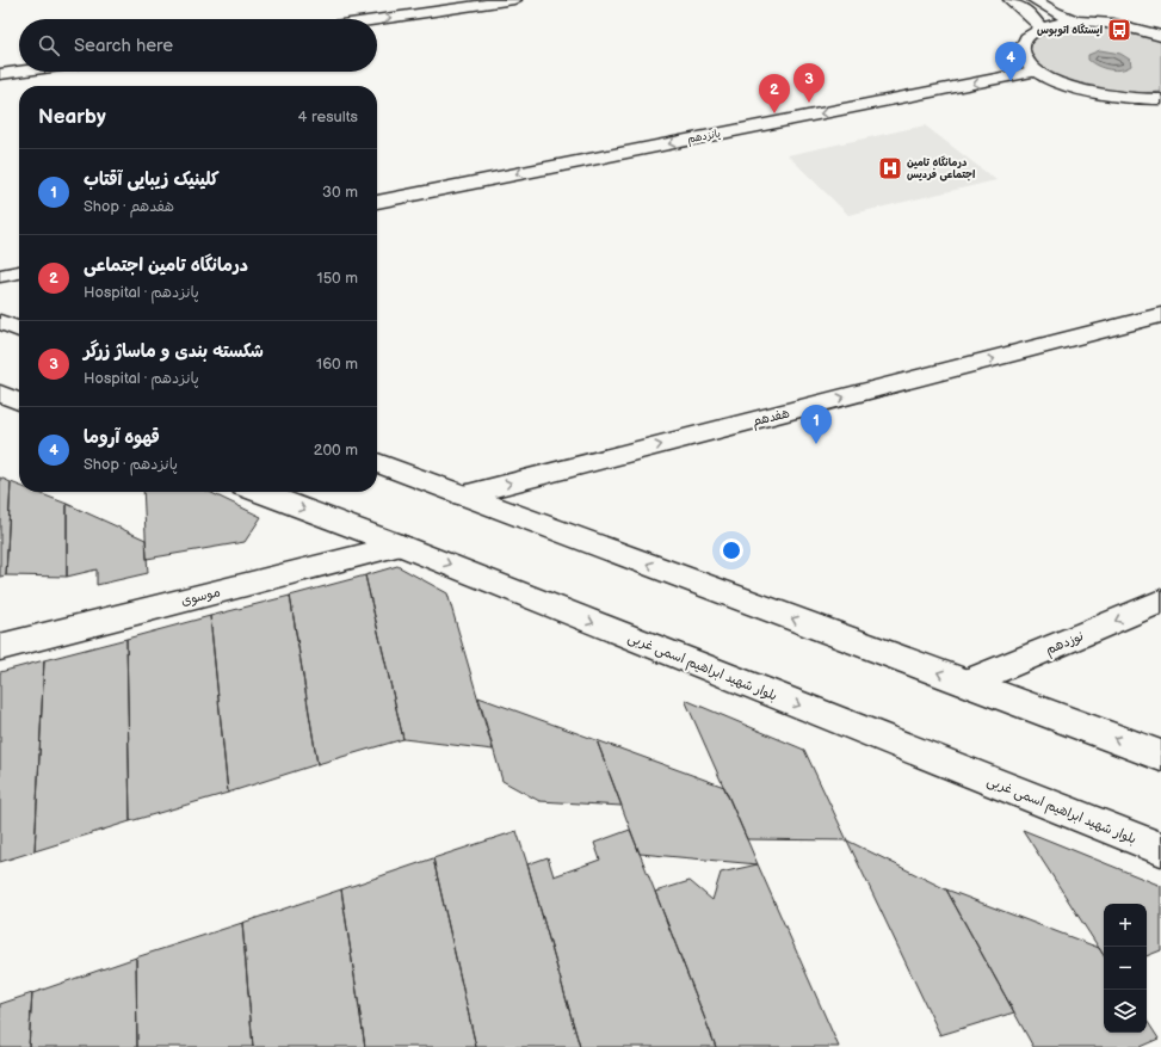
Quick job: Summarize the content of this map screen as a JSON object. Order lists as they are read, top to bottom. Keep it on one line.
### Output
{"streets":{"street":["پانزدهم","هفدهم","موسوی","نوزدهم","بلوار شهید ابراهیم اسمی غربی"]},"crossings":[["موسوی","بلوار شهید ابراهیم اسمی غربی"]],"one_way":["پانزدهم","هفدهم","نوزدهم"],"places":{"bus stop":["ایستگاه اتوبوس"],"hospital":["درمانگاه تامین اجتماعی فردیس"]},"page":{"search":"Search here","pins":["4","3","2","1"],"heading":["Nearby","4 results"],"list":[{"mark":"1","name":"کلینیک زیبایی آقتاب","note":"Shop · هفدهم","value":"30 m"},{"mark":"2","name":"درمانگاه تامین اجتماعى","note":"Hospital · پانزدهم","value":"150 m"},{"mark":"3","name":"شکسته بندی و ماساژ زرگر","note":"Hospital · پانزدهم","value":"160 m"},{"mark":"4","name":"قهوه آروما","note":"Shop · پانزدهم","value":"200 m"}],"map_buttons":["+","−"]}}
